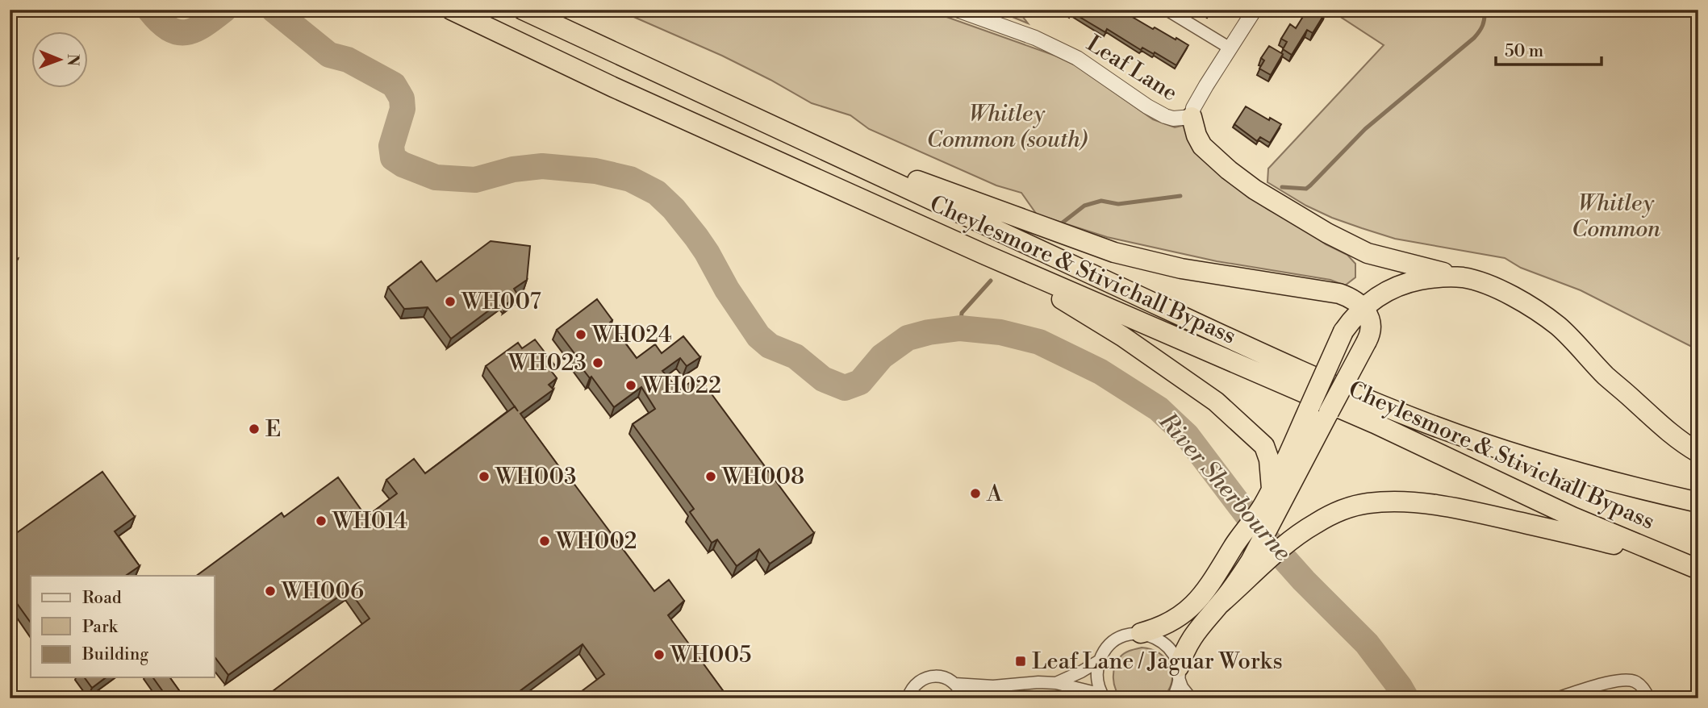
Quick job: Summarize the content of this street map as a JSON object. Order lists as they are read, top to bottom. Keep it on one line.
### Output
{"streets":{"highway":["Cheylesmore & Stivichall Bypass"],"street":["Leaf Lane"]},"water":["River Sherbourne"],"parks":["Whitley Common (south)","Whitley Common"],"places":{"other":["WH007","WH024","WH023","WH022","E","WH003","WH008","A","WH014","WH002","WH006","WH005"],"transit":["Leaf Lane / Jaguar Works"]},"legend":["Road","Park","Building"],"scale_bar":"50 m","north":"right"}
